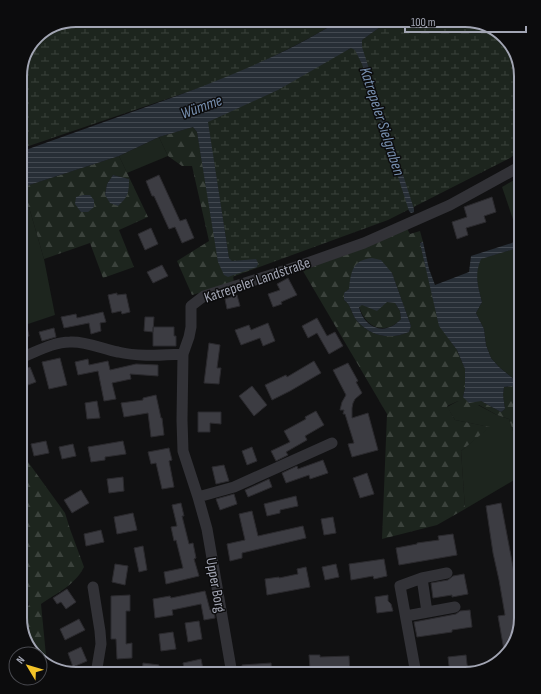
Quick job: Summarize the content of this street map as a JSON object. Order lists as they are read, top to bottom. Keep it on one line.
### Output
{"streets":{"street":["Katrepeler Landstraße","Upper Borg"]},"crossings":[["Katrepeler Landstraße","Upper Borg"]],"water":["Wümme","Katrepeler Sielgraben"],"scale_bar":"100 m","north":"top left"}
